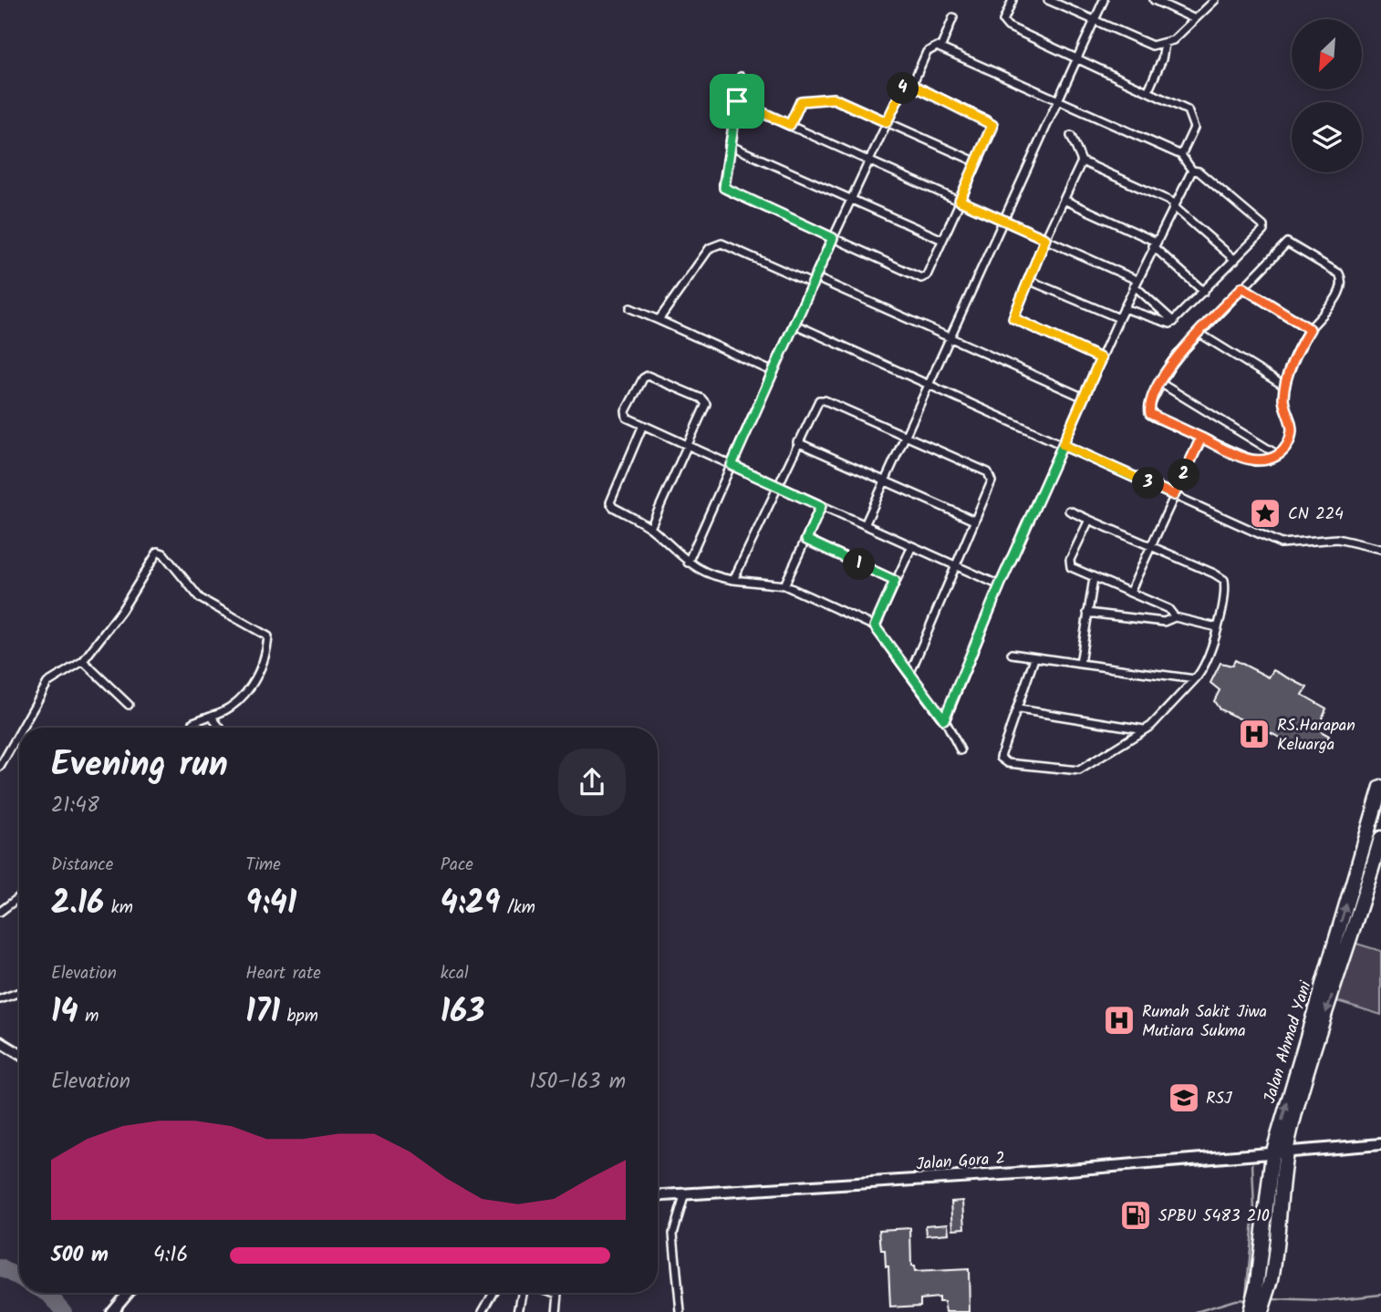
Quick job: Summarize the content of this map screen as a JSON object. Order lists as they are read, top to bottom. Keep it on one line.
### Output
{"streets":{"highway":["Jalan Ahmad Yani"],"street":["Jalan Gora 2"]},"crossings":[["Jalan Ahmad Yani","Jalan Gora 2"]],"places":{"place":["CN 224"],"hospital":["RS.Harapan Keluarga","Rumah Sakit Jiwa Mutiara Sukma"],"school or university":["RSJ"],"fuel station":["SPBU 5483 210"]},"north":"bottom left","page":{"pins":["4","2","3","1"],"heading":["Evening run","21:48"],"stats":[["Distance","2.16 km"],["Time","9:41"],["Pace","4:29 /km"],["Elevation","14 m"],["Heart rate","171 bpm"],["kcal","163"]],"chart":["Elevation","150–163 m"],"list":[{"name":"500 m","note":"4:16"}]}}
